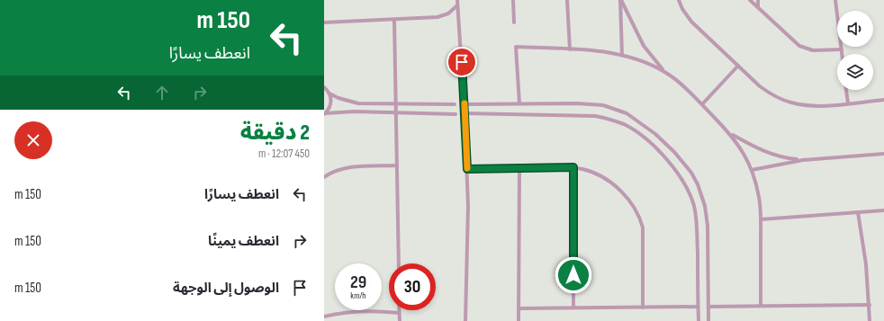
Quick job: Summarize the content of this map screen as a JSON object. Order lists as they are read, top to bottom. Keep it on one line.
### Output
{"page":{"turn":["150 m","انعطف يسارًا"],"heading":["2 دقيقة","450 m · 12:07"],"list":[{"name":"انعطف يسارًا","value":"150 m"},{"name":"انعطف يمينًا","value":"150 m"},{"name":"الوصول إلى الوجهة","value":"150 m"}],"speed":"29 km/h","limit":"30"}}
